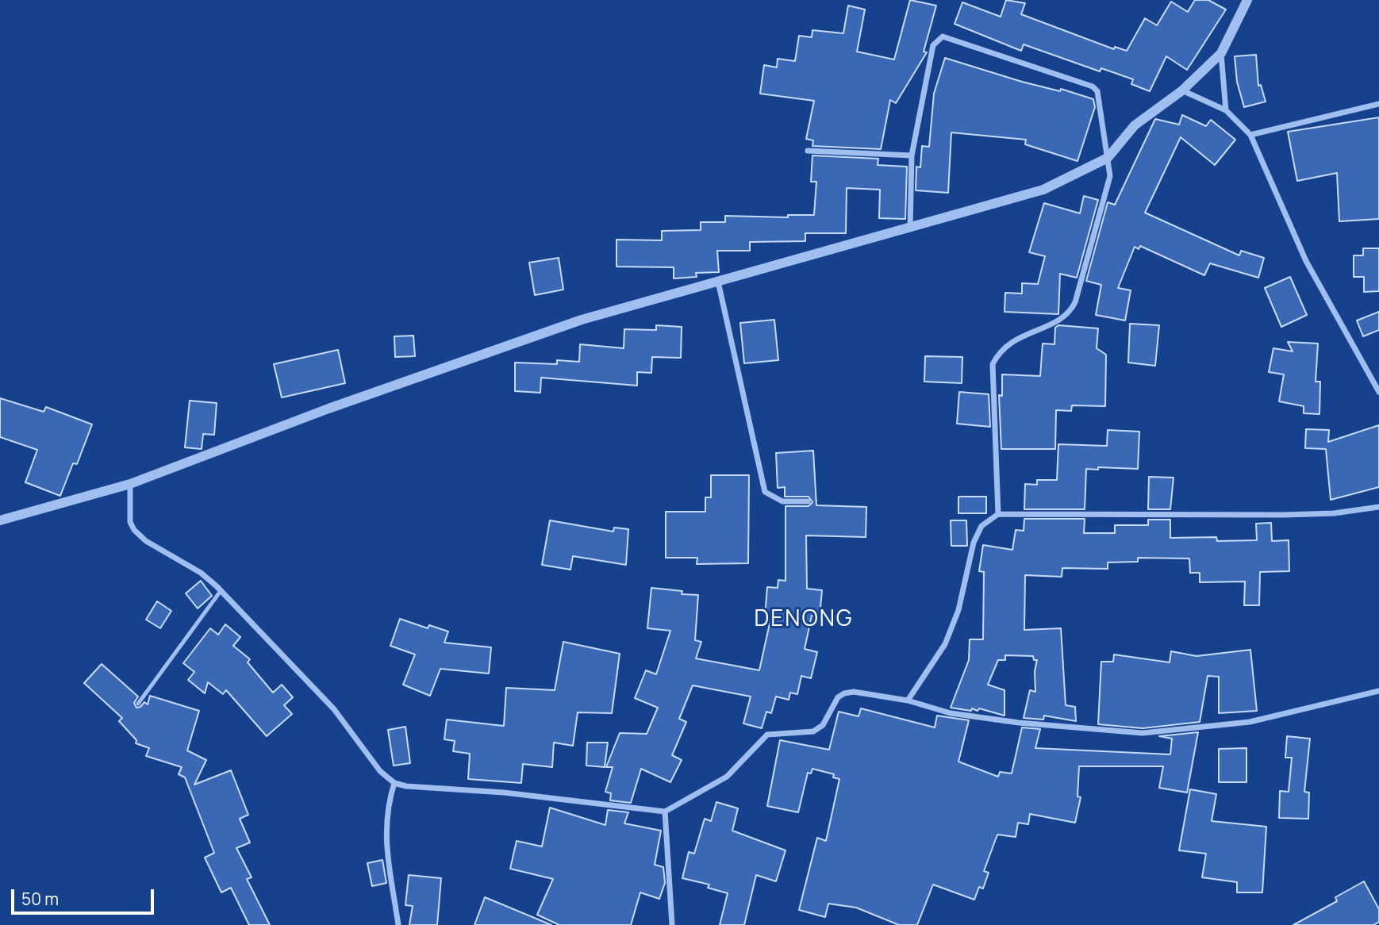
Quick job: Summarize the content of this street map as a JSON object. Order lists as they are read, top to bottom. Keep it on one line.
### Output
{"districts":["DENONG"],"scale_bar":"50 m"}
